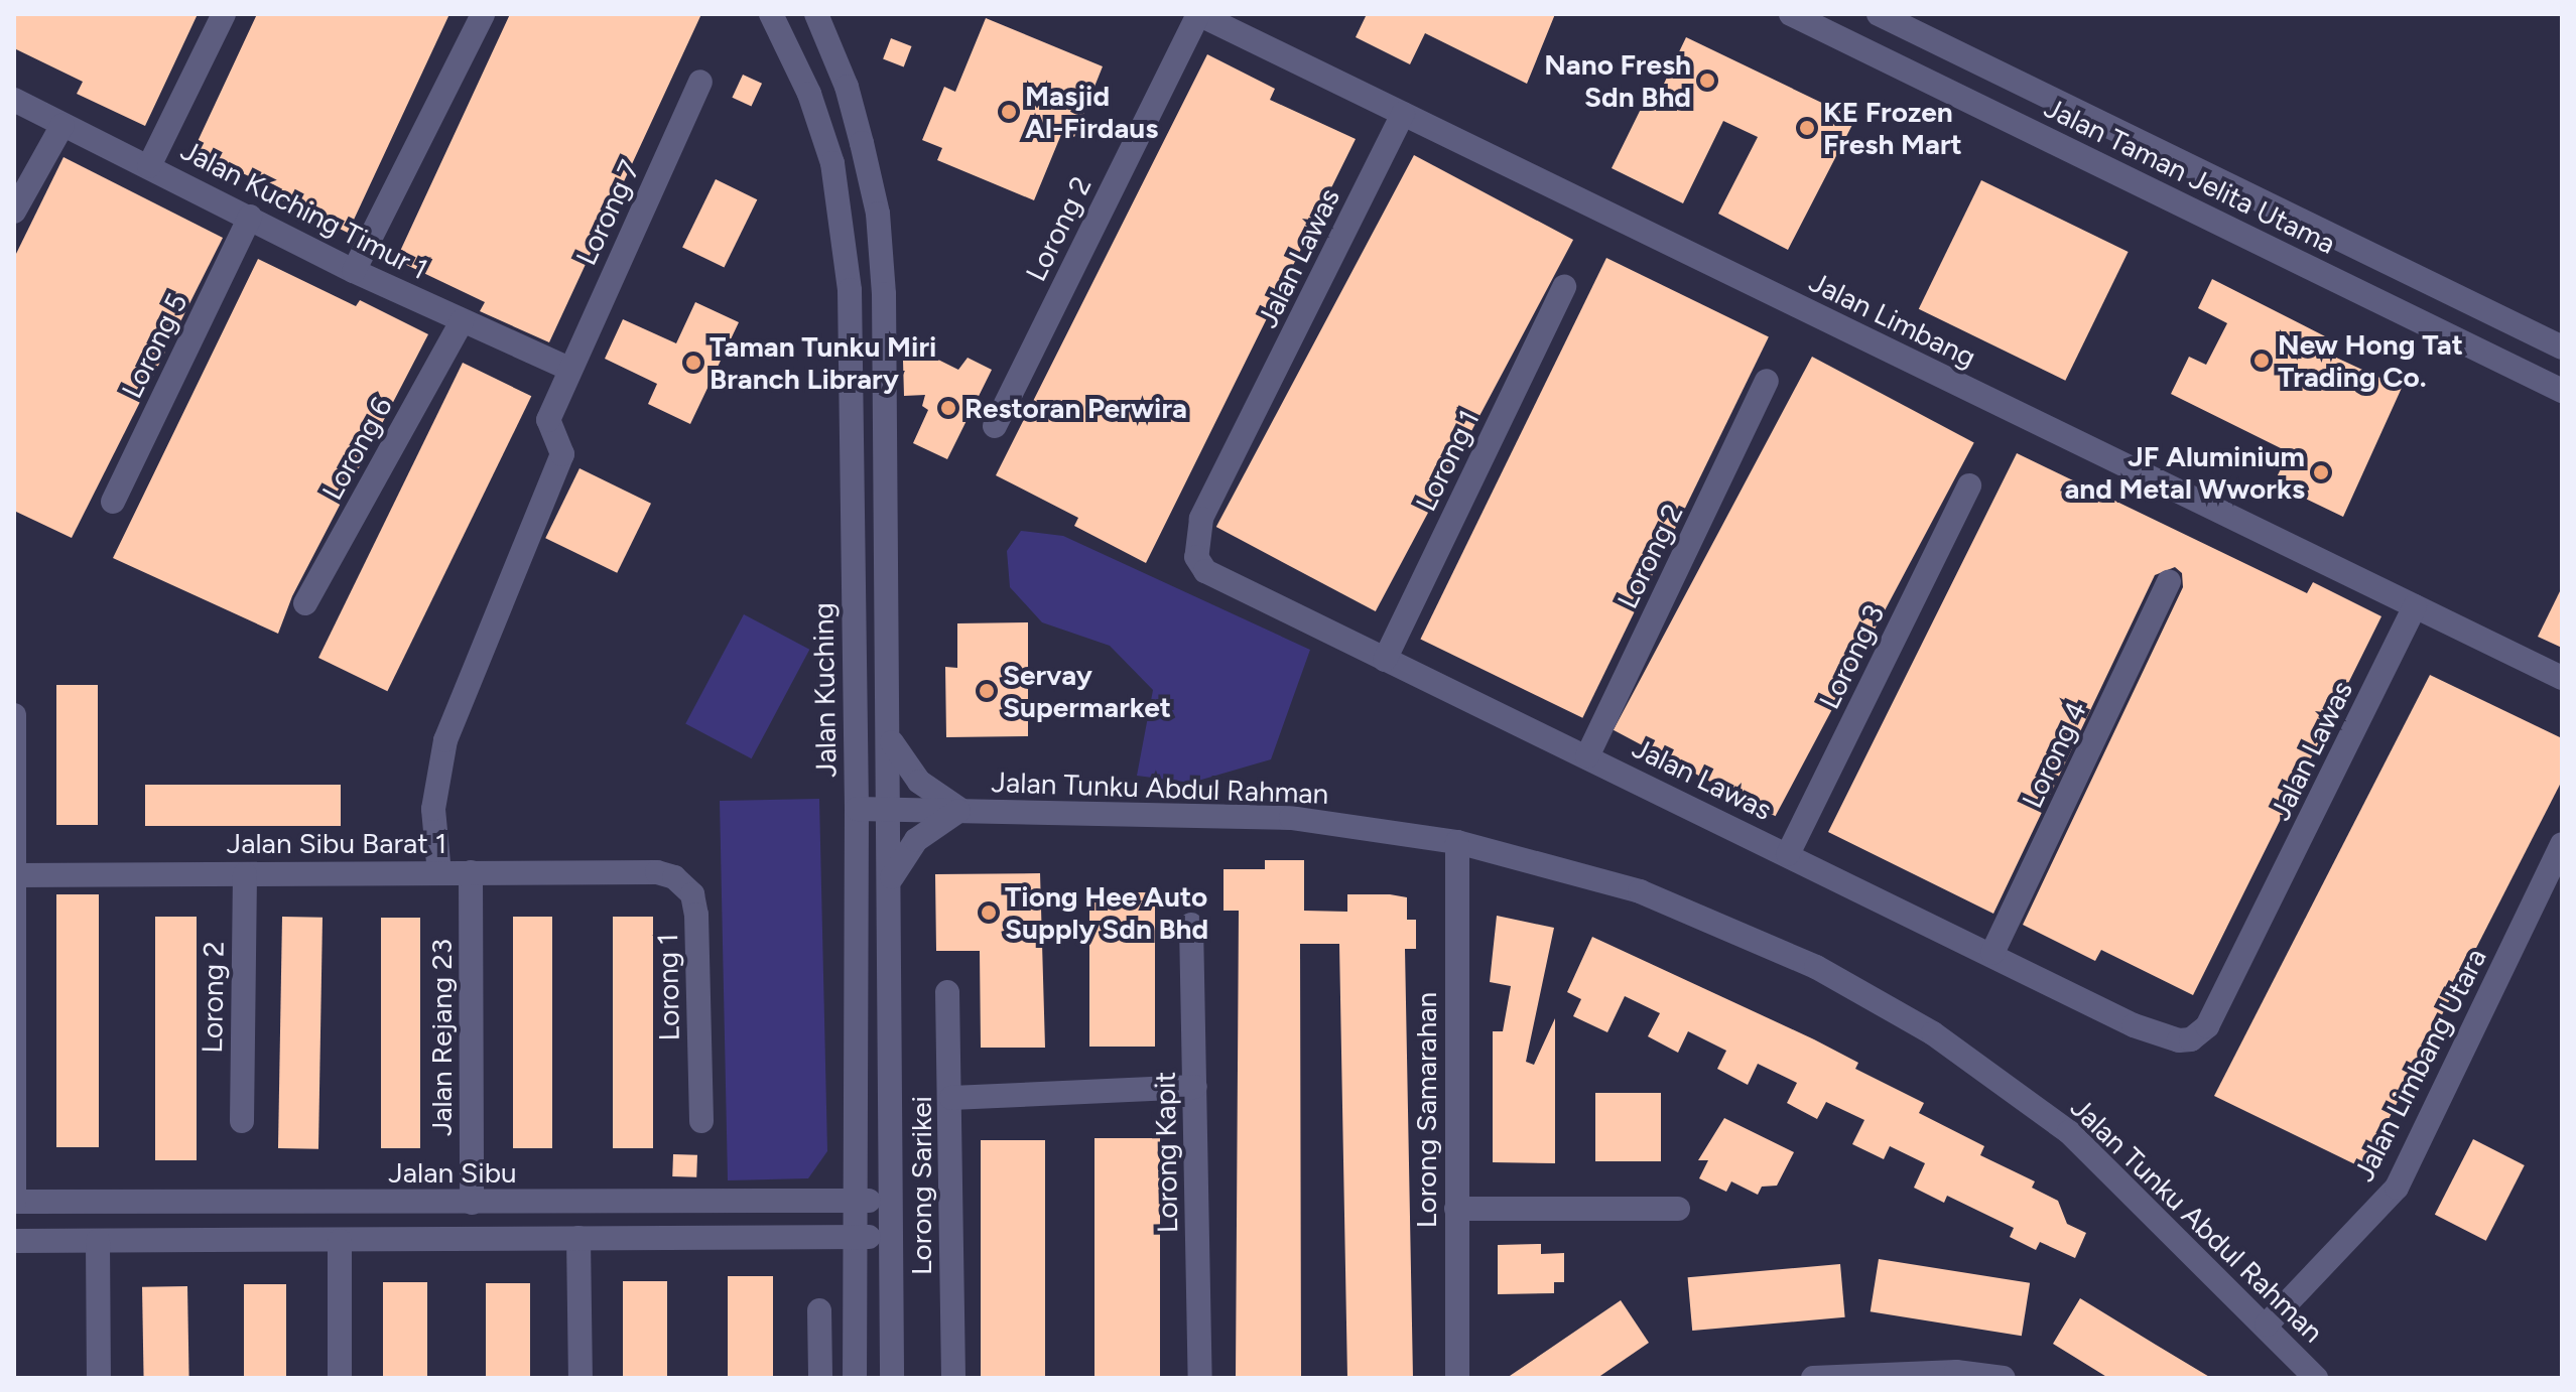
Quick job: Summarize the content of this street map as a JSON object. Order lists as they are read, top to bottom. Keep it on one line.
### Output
{"streets":{"street":["Jalan Taman Jelita Utama","Jalan Kuching Timur 1","Lorong 7","Lorong 2","Jalan Lawas","Jalan Limbang","Lorong 5","Lorong 6","Lorong 1","Lorong 3","Jalan Kuching","Lorong 4","Jalan Tunku Abdul Rahman","Jalan Sibu Barat 1","Jalan Rejang 23","Jalan Limbang Utara","Lorong Samarahan","Lorong Kapit","Jalan Sibu","Lorong Sarikei"]},"crossings":[["Jalan Kuching Timur 1","Lorong 7"],["Jalan Kuching Timur 1","Lorong 5"],["Jalan Kuching Timur 1","Lorong 6"],["Lorong 7","Jalan Sibu Barat 1"],["Lorong 2","Jalan Lawas"],["Lorong 2","Jalan Limbang"],["Lorong 2","Jalan Sibu Barat 1"],["Jalan Lawas","Jalan Limbang"],["Jalan Lawas","Lorong 1"],["Jalan Lawas","Lorong 3"],["Jalan Lawas","Lorong 4"],["Lorong 1","Jalan Sibu Barat 1"],["Jalan Kuching","Jalan Tunku Abdul Rahman"],["Jalan Kuching","Jalan Sibu"],["Jalan Tunku Abdul Rahman","Jalan Limbang Utara"],["Jalan Tunku Abdul Rahman","Lorong Samarahan"],["Jalan Sibu Barat 1","Jalan Rejang 23"],["Jalan Rejang 23","Jalan Sibu"]],"places":["Nano Fresh Sdn Bhd","Masjid Al-Firdaus","KE Frozen Fresh Mart","New Hong Tat Trading Co.","Taman Tunku Miri Branch Library","Restoran Perwira","JF Aluminium and Metal Wworks","Servay Supermarket","Tiong Hee Auto Supply Sdn Bhd"]}
